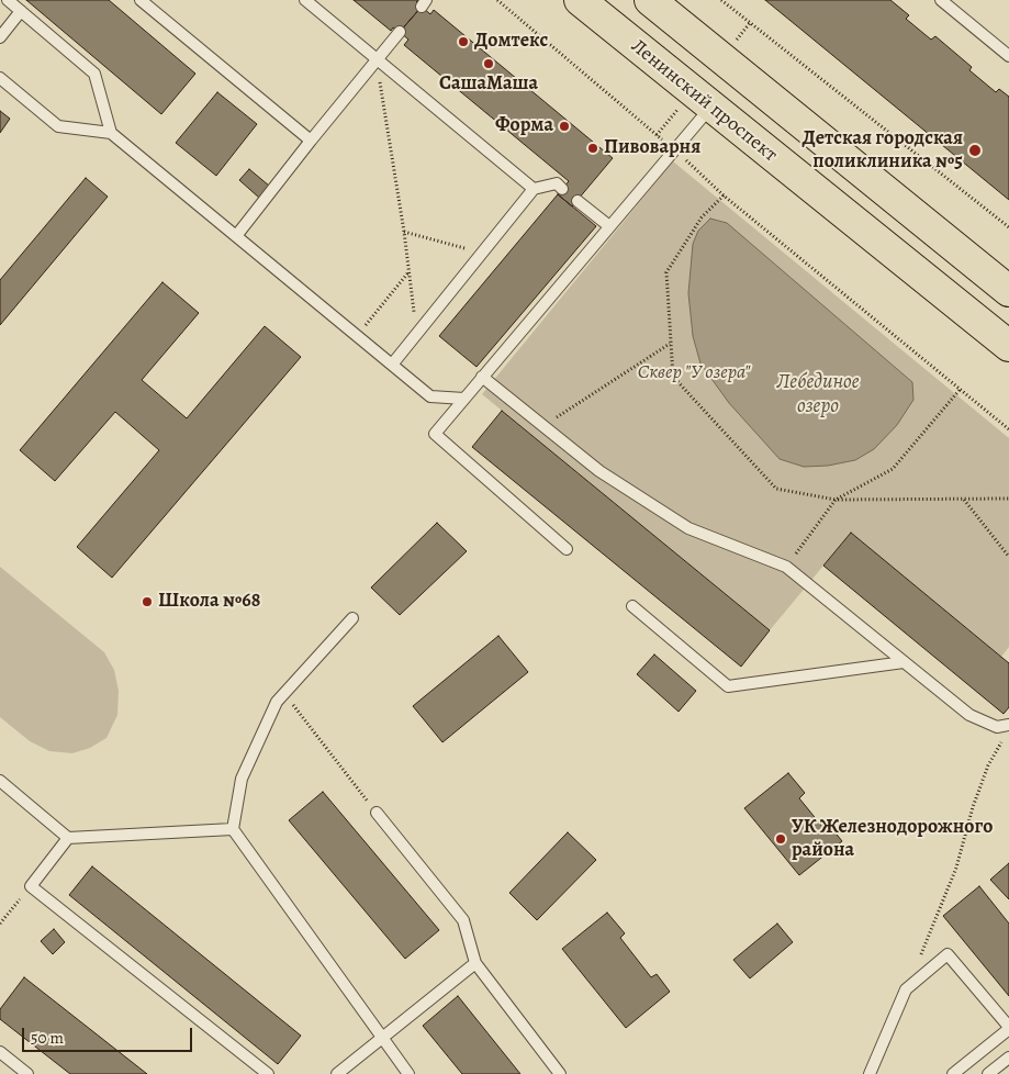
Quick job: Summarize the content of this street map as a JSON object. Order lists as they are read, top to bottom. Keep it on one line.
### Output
{"streets":{"main road":["Ленинский проспект"]},"water":["Лебединое озеро"],"parks":["Сквер \"У озера\""],"places":["Домтекс","СашаМаша","Форма","Пивоварня","Детская городская поликлиника №5","Школа №68","УК Железнодорожного района"],"scale_bar":"50 m"}
